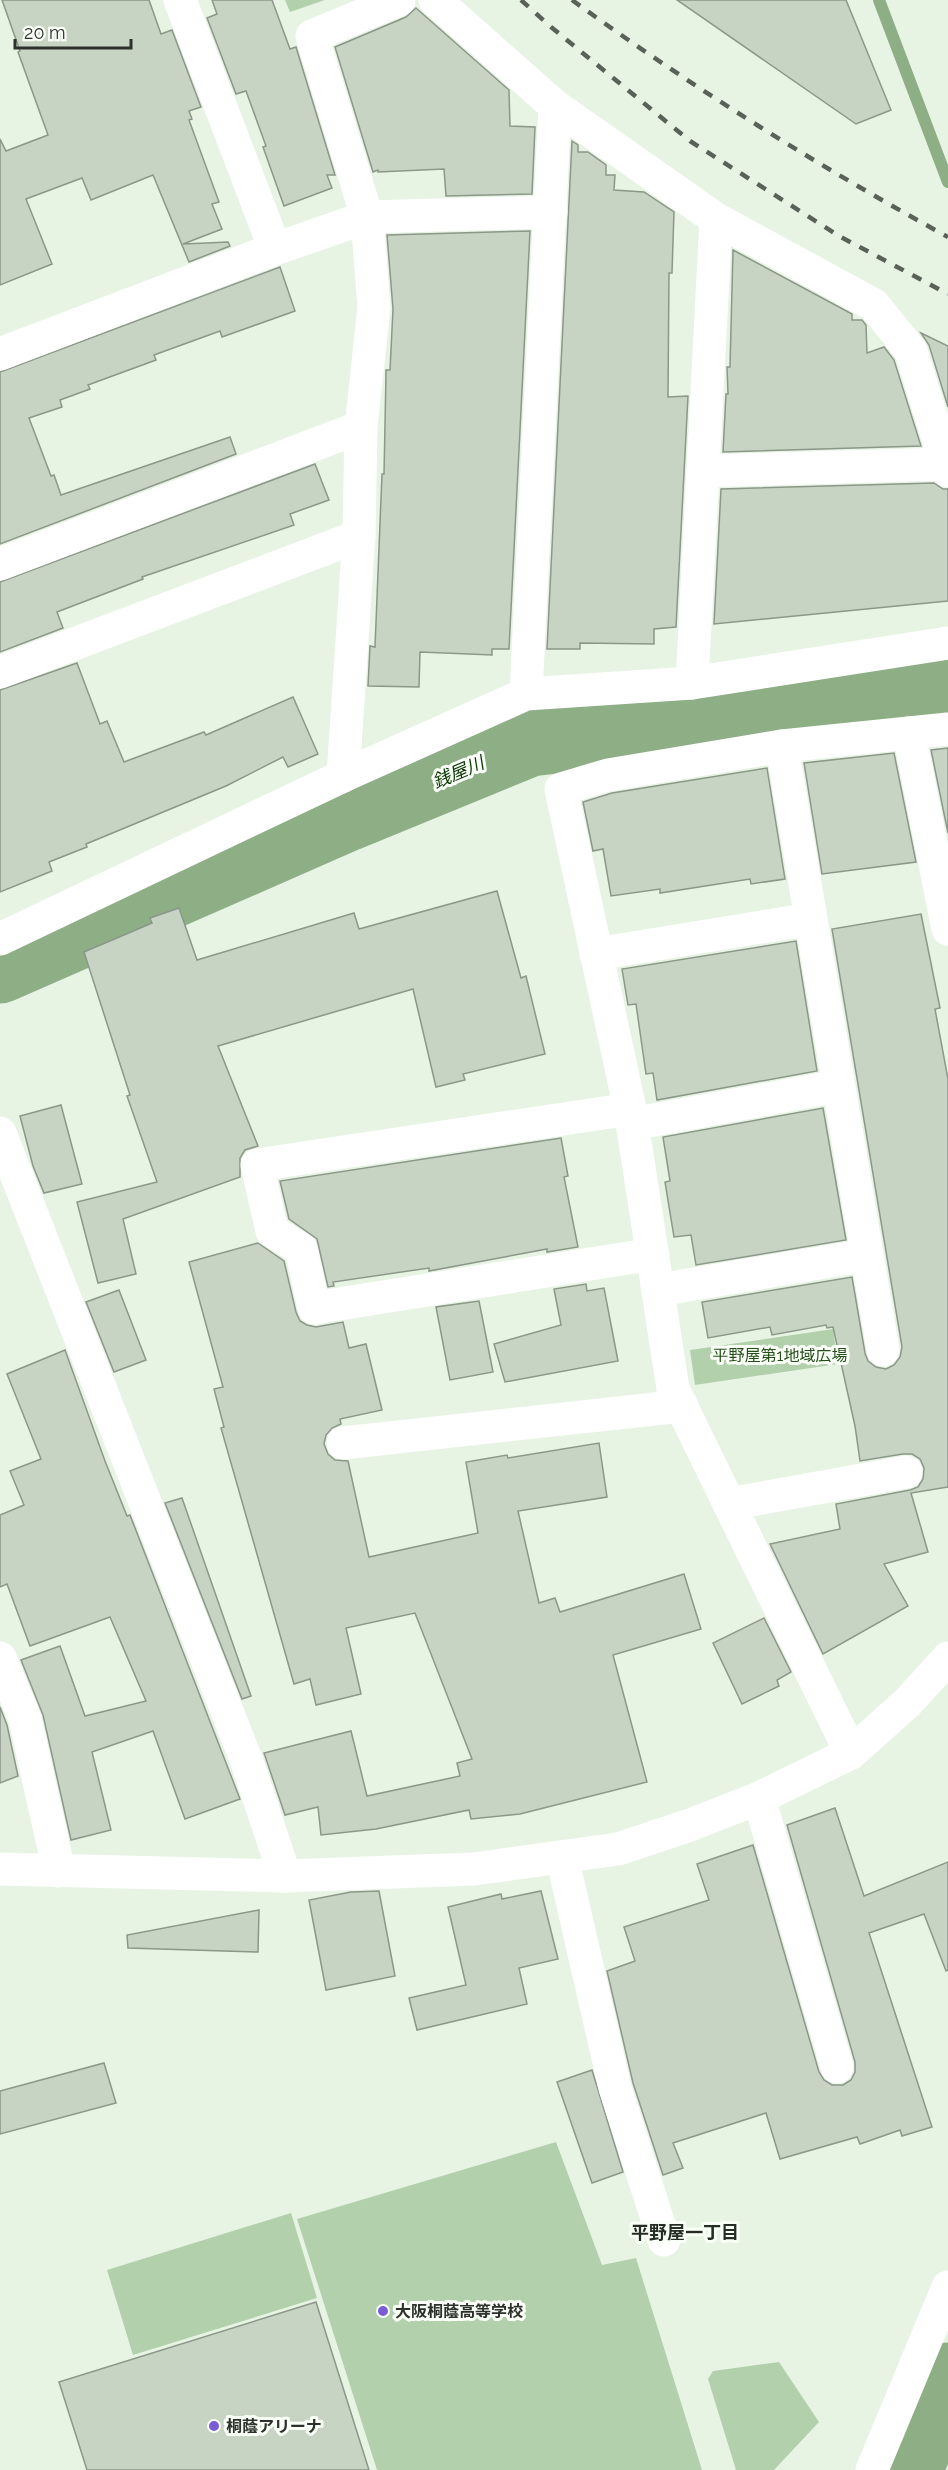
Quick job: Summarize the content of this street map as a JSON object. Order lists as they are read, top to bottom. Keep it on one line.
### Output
{"districts":["平野屋一丁目"],"water":["銭屋川"],"parks":["平野屋第1地域広場"],"places":["大阪桐蔭高等学校","桐蔭アリーナ"],"scale_bar":"20 m"}
